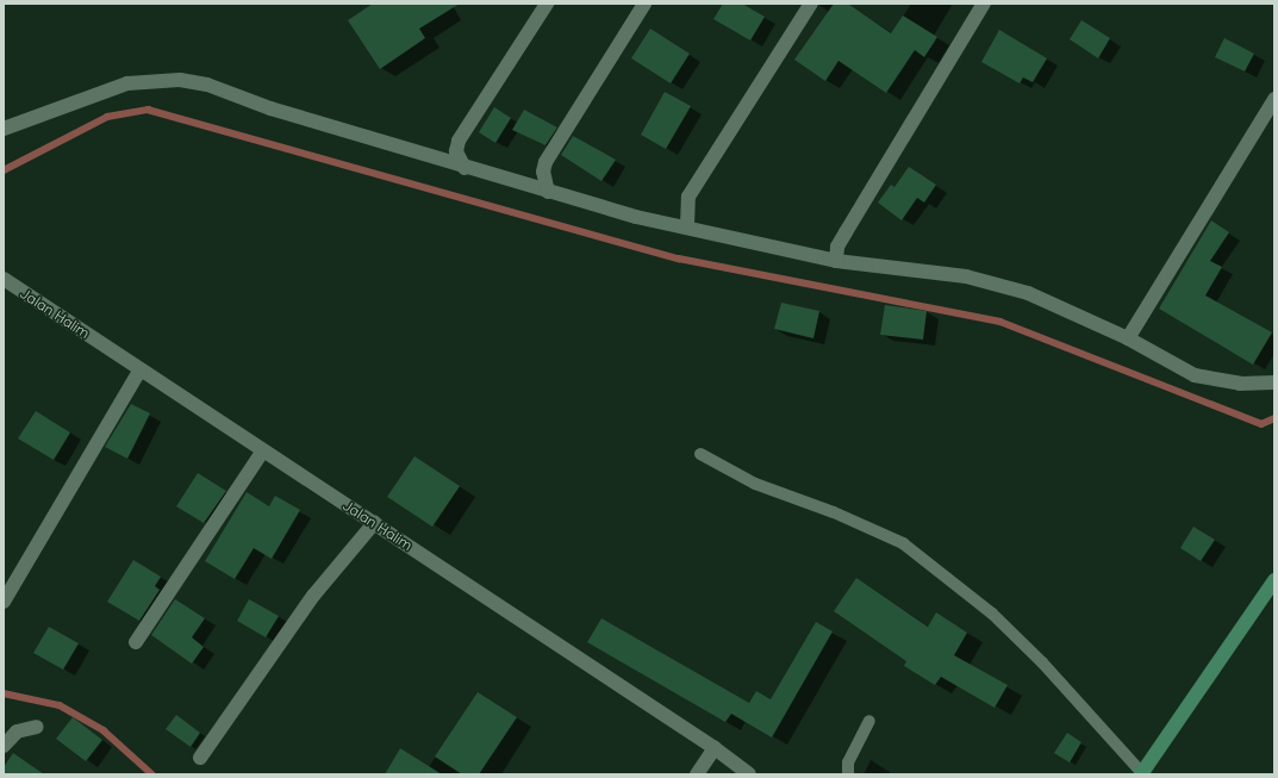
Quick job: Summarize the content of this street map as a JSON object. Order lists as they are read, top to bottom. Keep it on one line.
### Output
{"streets":{"street":["Jalan Halim"]}}
